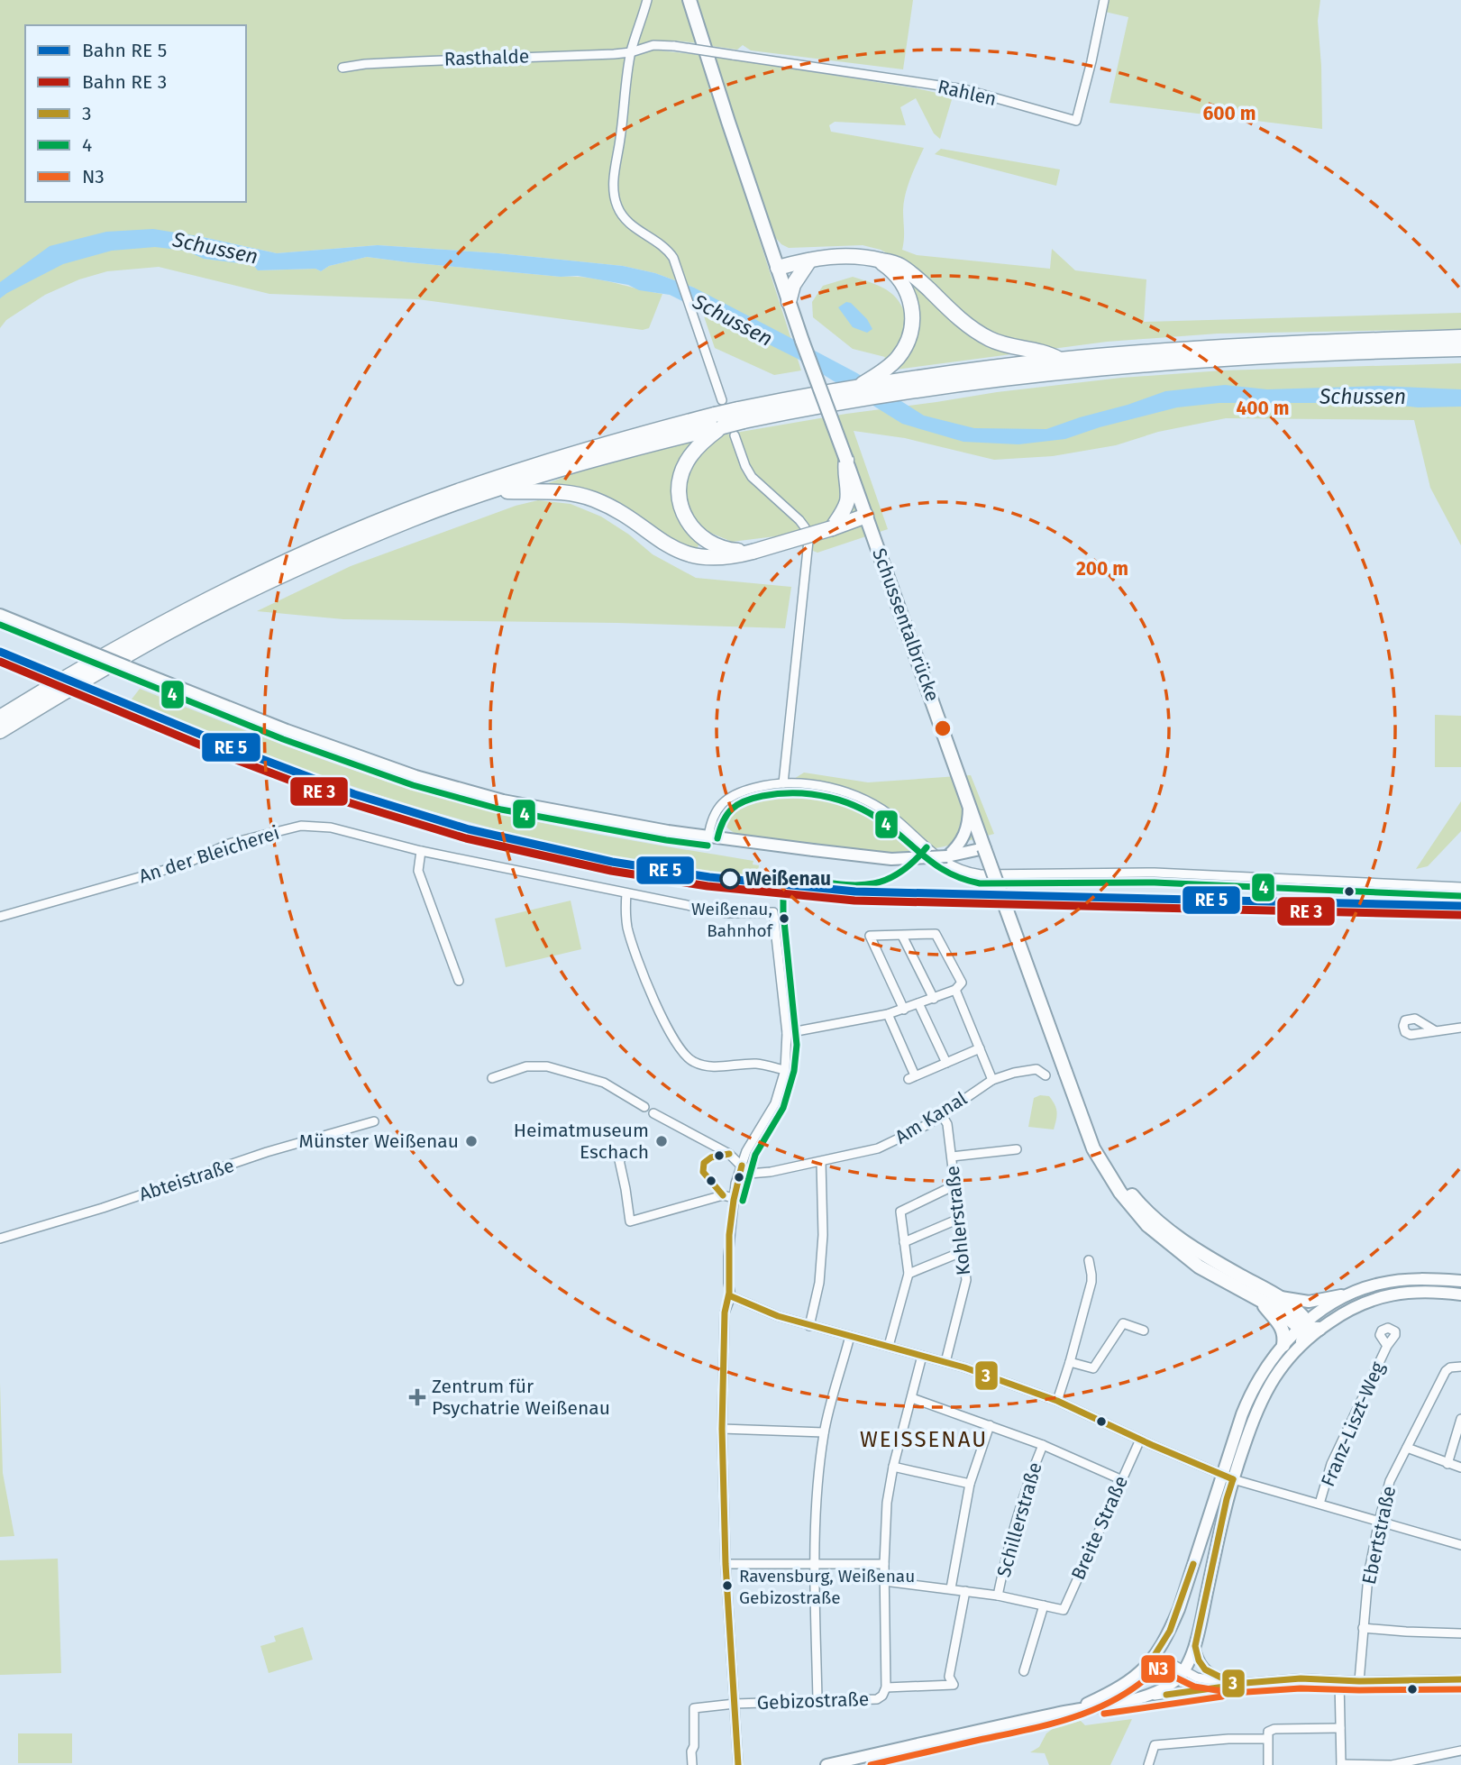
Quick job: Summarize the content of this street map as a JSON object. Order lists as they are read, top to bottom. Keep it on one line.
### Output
{"streets":{"main road":["Schussentalbrücke"],"street":["Rasthalde","Rahlen","An der Bleicherei","Am Kanal","Abteistraße","Kohlerstraße","Franz-Liszt-Weg","Schillerstraße","Breite Straße","Ebertstraße","Gebizostraße"]},"crossings":[["Rasthalde","Rahlen"],["Am Kanal","Kohlerstraße"]],"districts":["WEISSENAU"],"water":["Schussen"],"places":{"other":["Weißenau","Weißenau, Bahnhof","Münster Weißenau","Heimatmuseum Eschach","Ravensburg, Weißenau Gebizostraße"],"health":["Zentrum für Psychatrie Weißenau"]},"lines":["transit line 4","transit line 3","transit line N3"],"legend":["Bahn RE 5","Bahn RE 3","3","4","N3"],"rings":["600 m","400 m","200 m"]}
